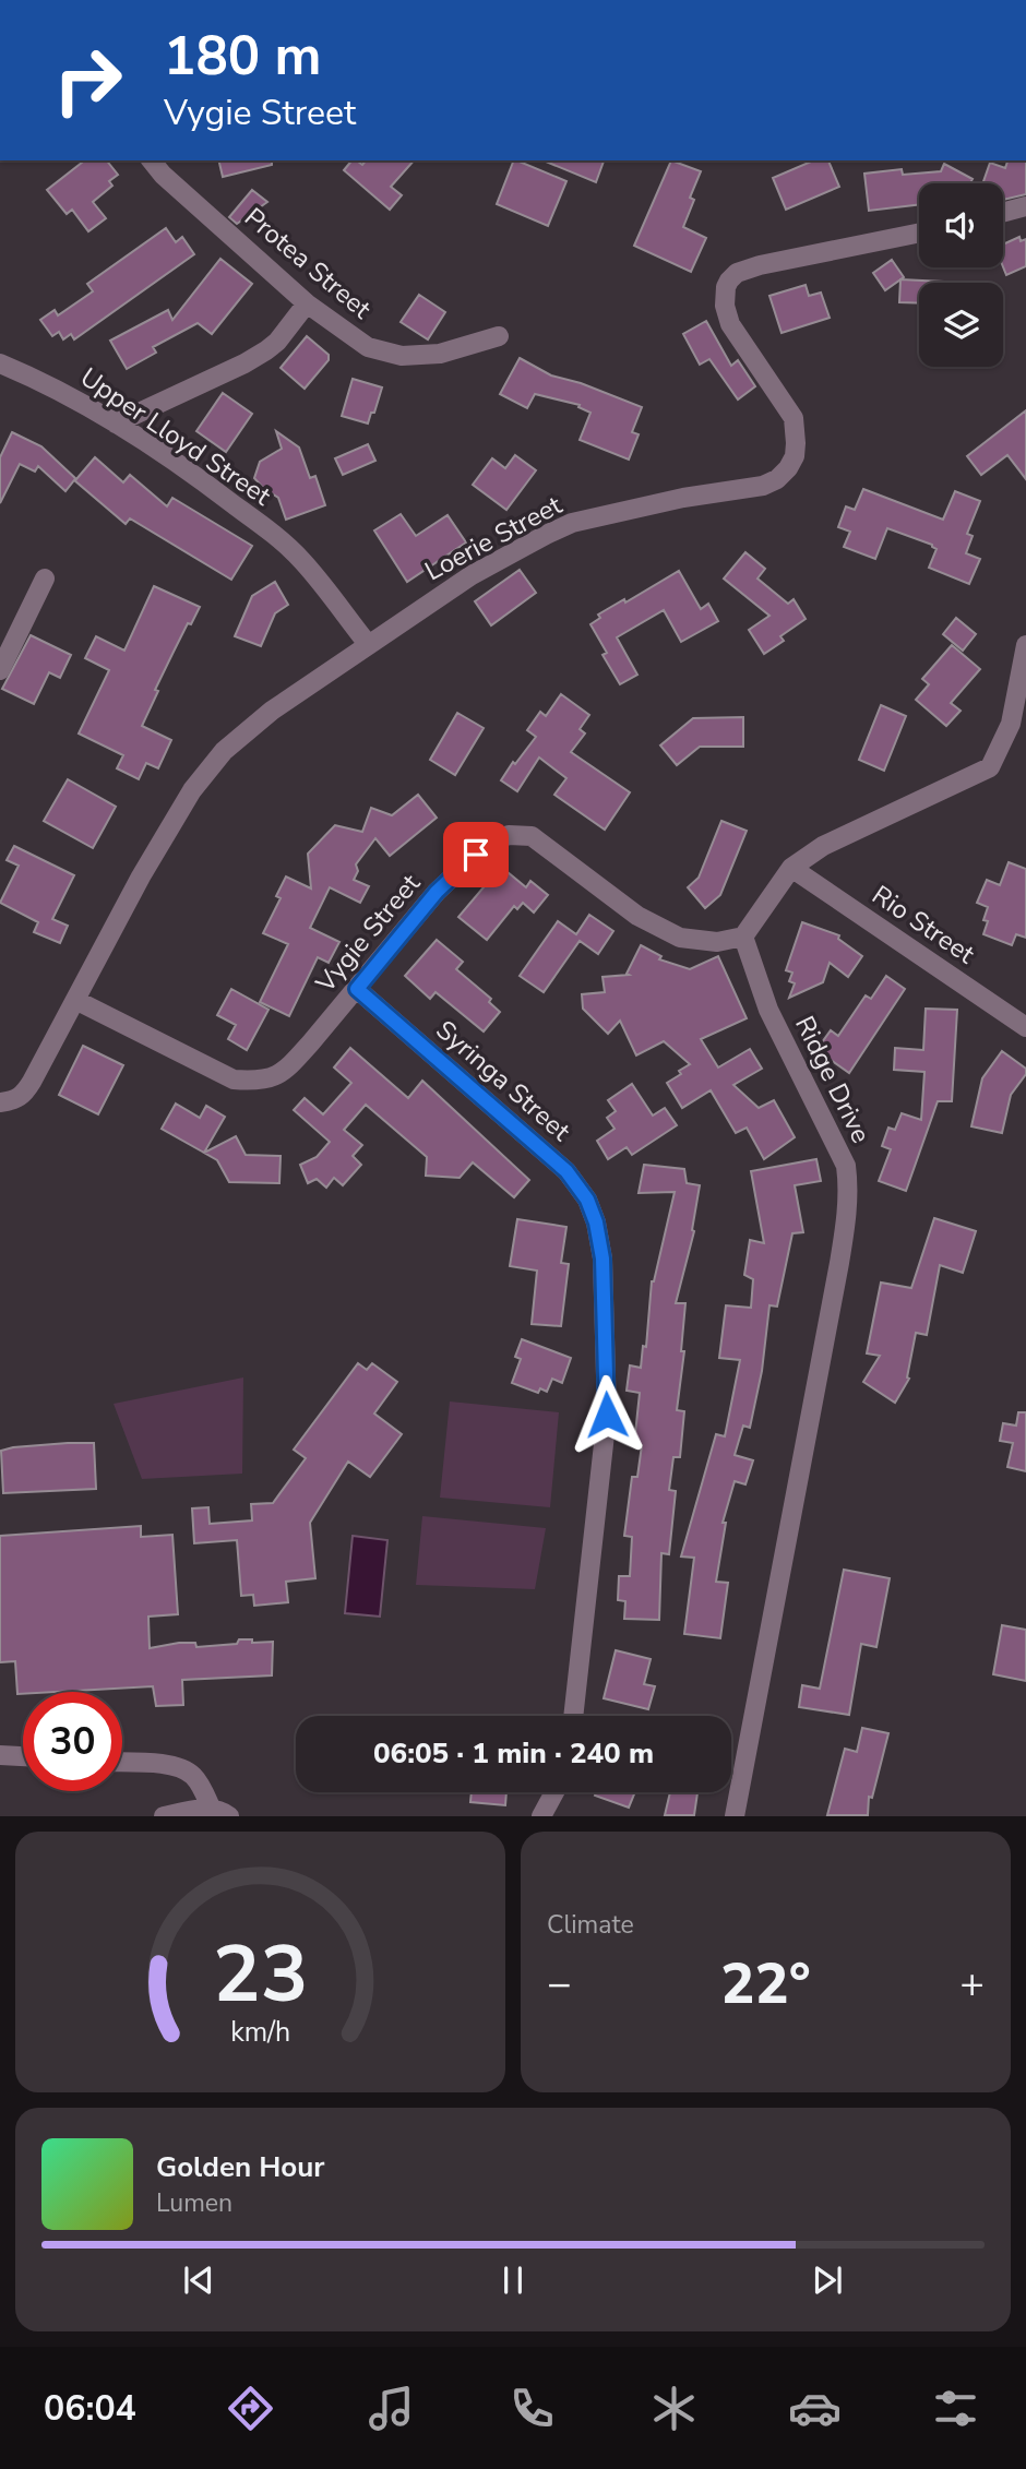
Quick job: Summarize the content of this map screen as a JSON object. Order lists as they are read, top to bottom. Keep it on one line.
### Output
{"streets":{"street":["Protea Street","Upper Lloyd Street","Loerie Street","Rio Street","Vygie Street","Ridge Drive","Syringa Street"]},"crossings":[["Upper Lloyd Street","Loerie Street"],["Loerie Street","Vygie Street"],["Vygie Street","Ridge Drive"],["Vygie Street","Syringa Street"]],"page":{"turn":["180 m","Vygie Street"],"limit":"30","trip":"06:05 · 1 min · 240 m","tile":"Climate","heat":["−","22°","+"],"song":["Golden Hour","Lumen"],"tabs":"06:04","gauge":["23","km/h"]}}
